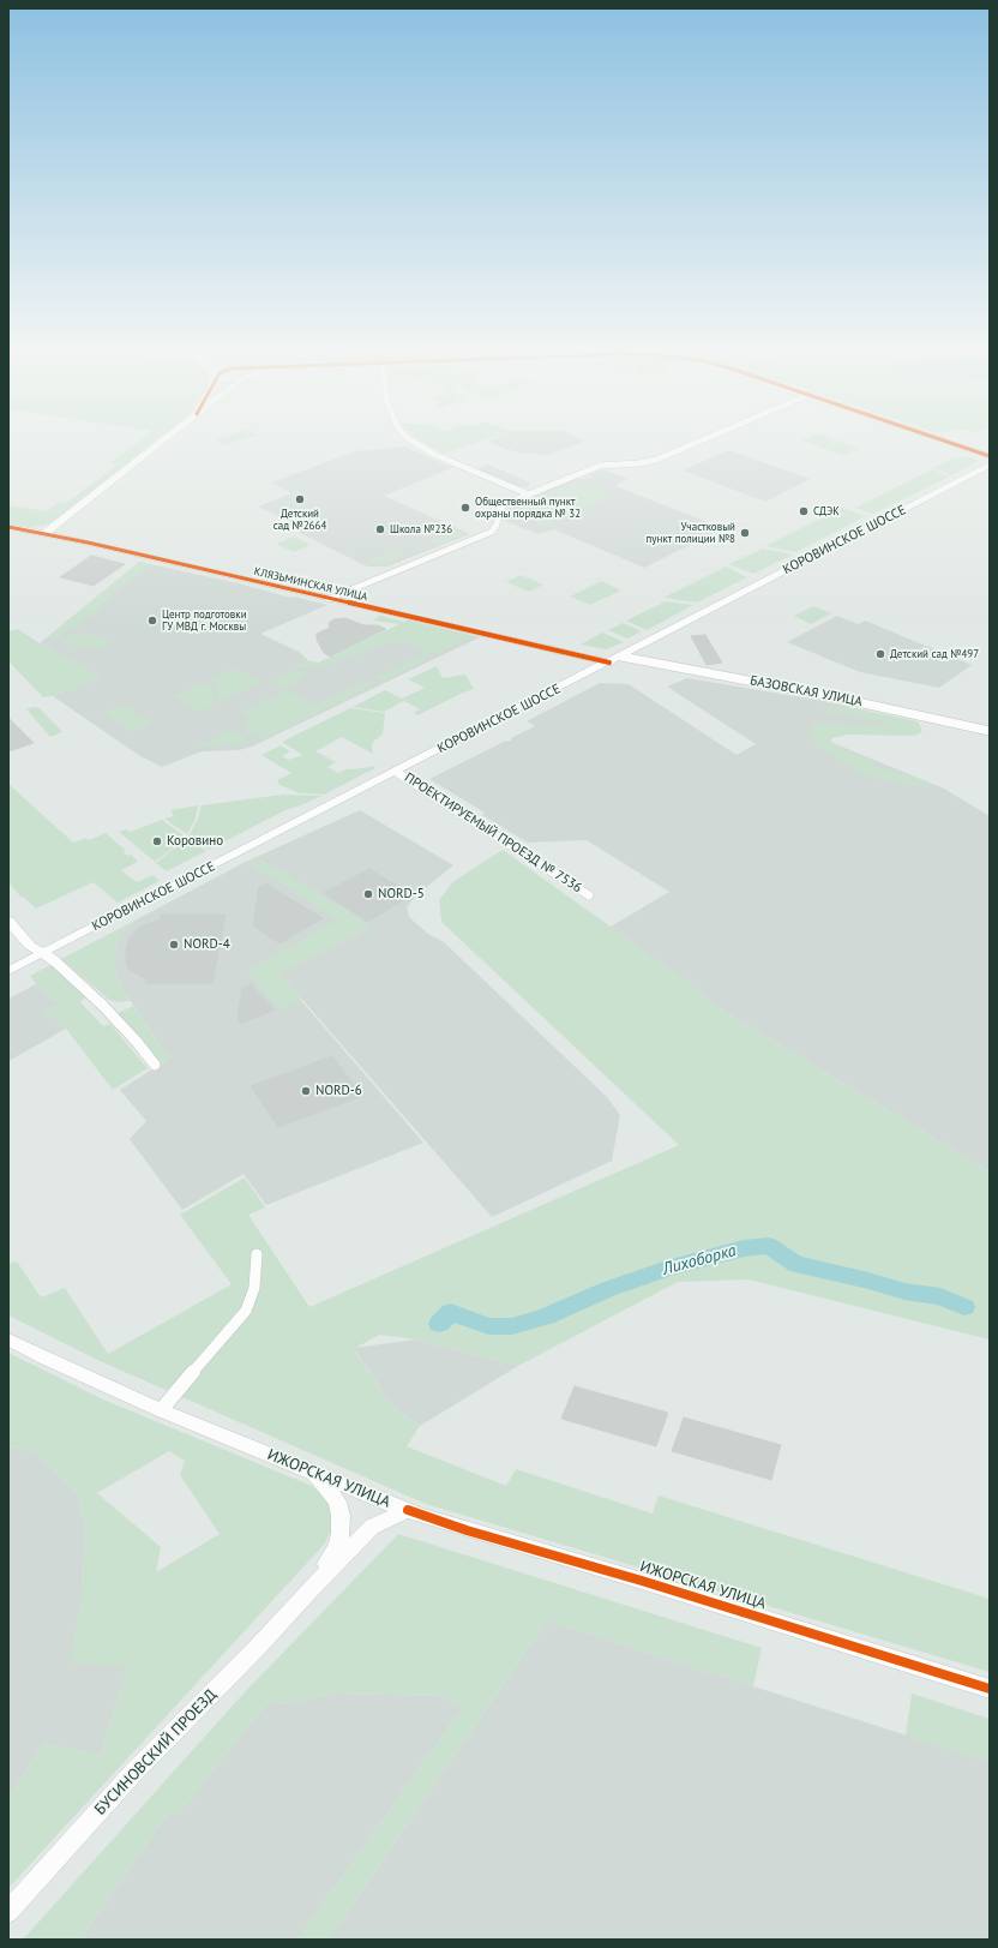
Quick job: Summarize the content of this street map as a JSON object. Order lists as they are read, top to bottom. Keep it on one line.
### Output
{"streets":{"street":["КОРОВИНСКОЕ ШОССЕ","КЛЯЗЬМИНСКАЯ УЛИЦА","БАЗОВСКАЯ УЛИЦА","ПРОЕКТИРУЕМЫЙ ПРОЕЗД № 7536","ИЖОРСКАЯ УЛИЦА","БУСИНОВСКИЙ ПРОЕЗД"]},"crossings":[["КОРОВИНСКОЕ ШОССЕ","КЛЯЗЬМИНСКАЯ УЛИЦА"],["КОРОВИНСКОЕ ШОССЕ","БАЗОВСКАЯ УЛИЦА"],["КОРОВИНСКОЕ ШОССЕ","ПРОЕКТИРУЕМЫЙ ПРОЕЗД № 7536"]],"water":["Лихоборка"],"places":["Детский сад №2664","Общественный пункт охраны порядка № 32","СДЭК","Школа №236","Участковый пункт полиции №8","Центр подготовки ГУ МВД г. Москвы","Детский сад №497","Коровино","NORD-5","NORD-4","NORD-6"]}
